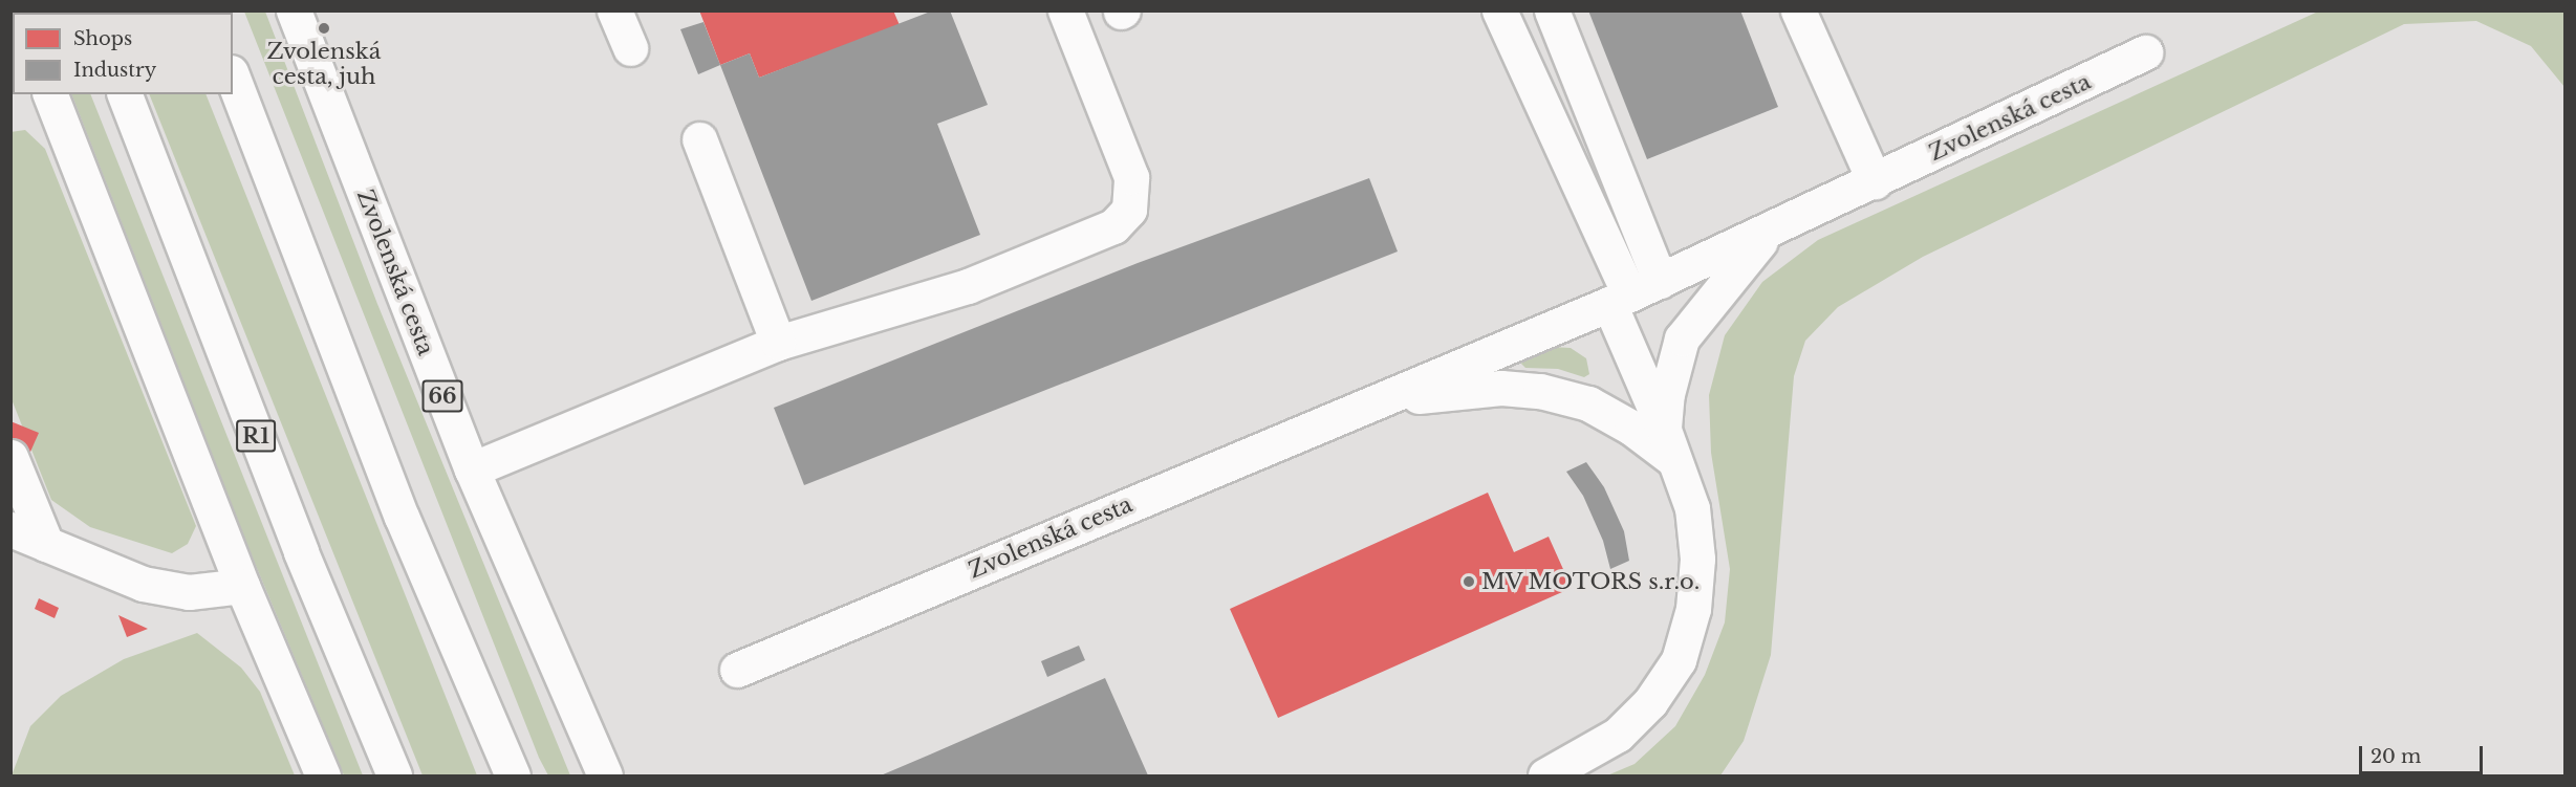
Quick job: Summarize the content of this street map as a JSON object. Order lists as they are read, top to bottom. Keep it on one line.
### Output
{"streets":{"main road":["Zvolenská cesta","66","R1"]},"places":["Zvolenská cesta, juh","MV MOTORS s.r.o."],"legend":["Shops","Industry"],"scale_bar":"20 m"}
